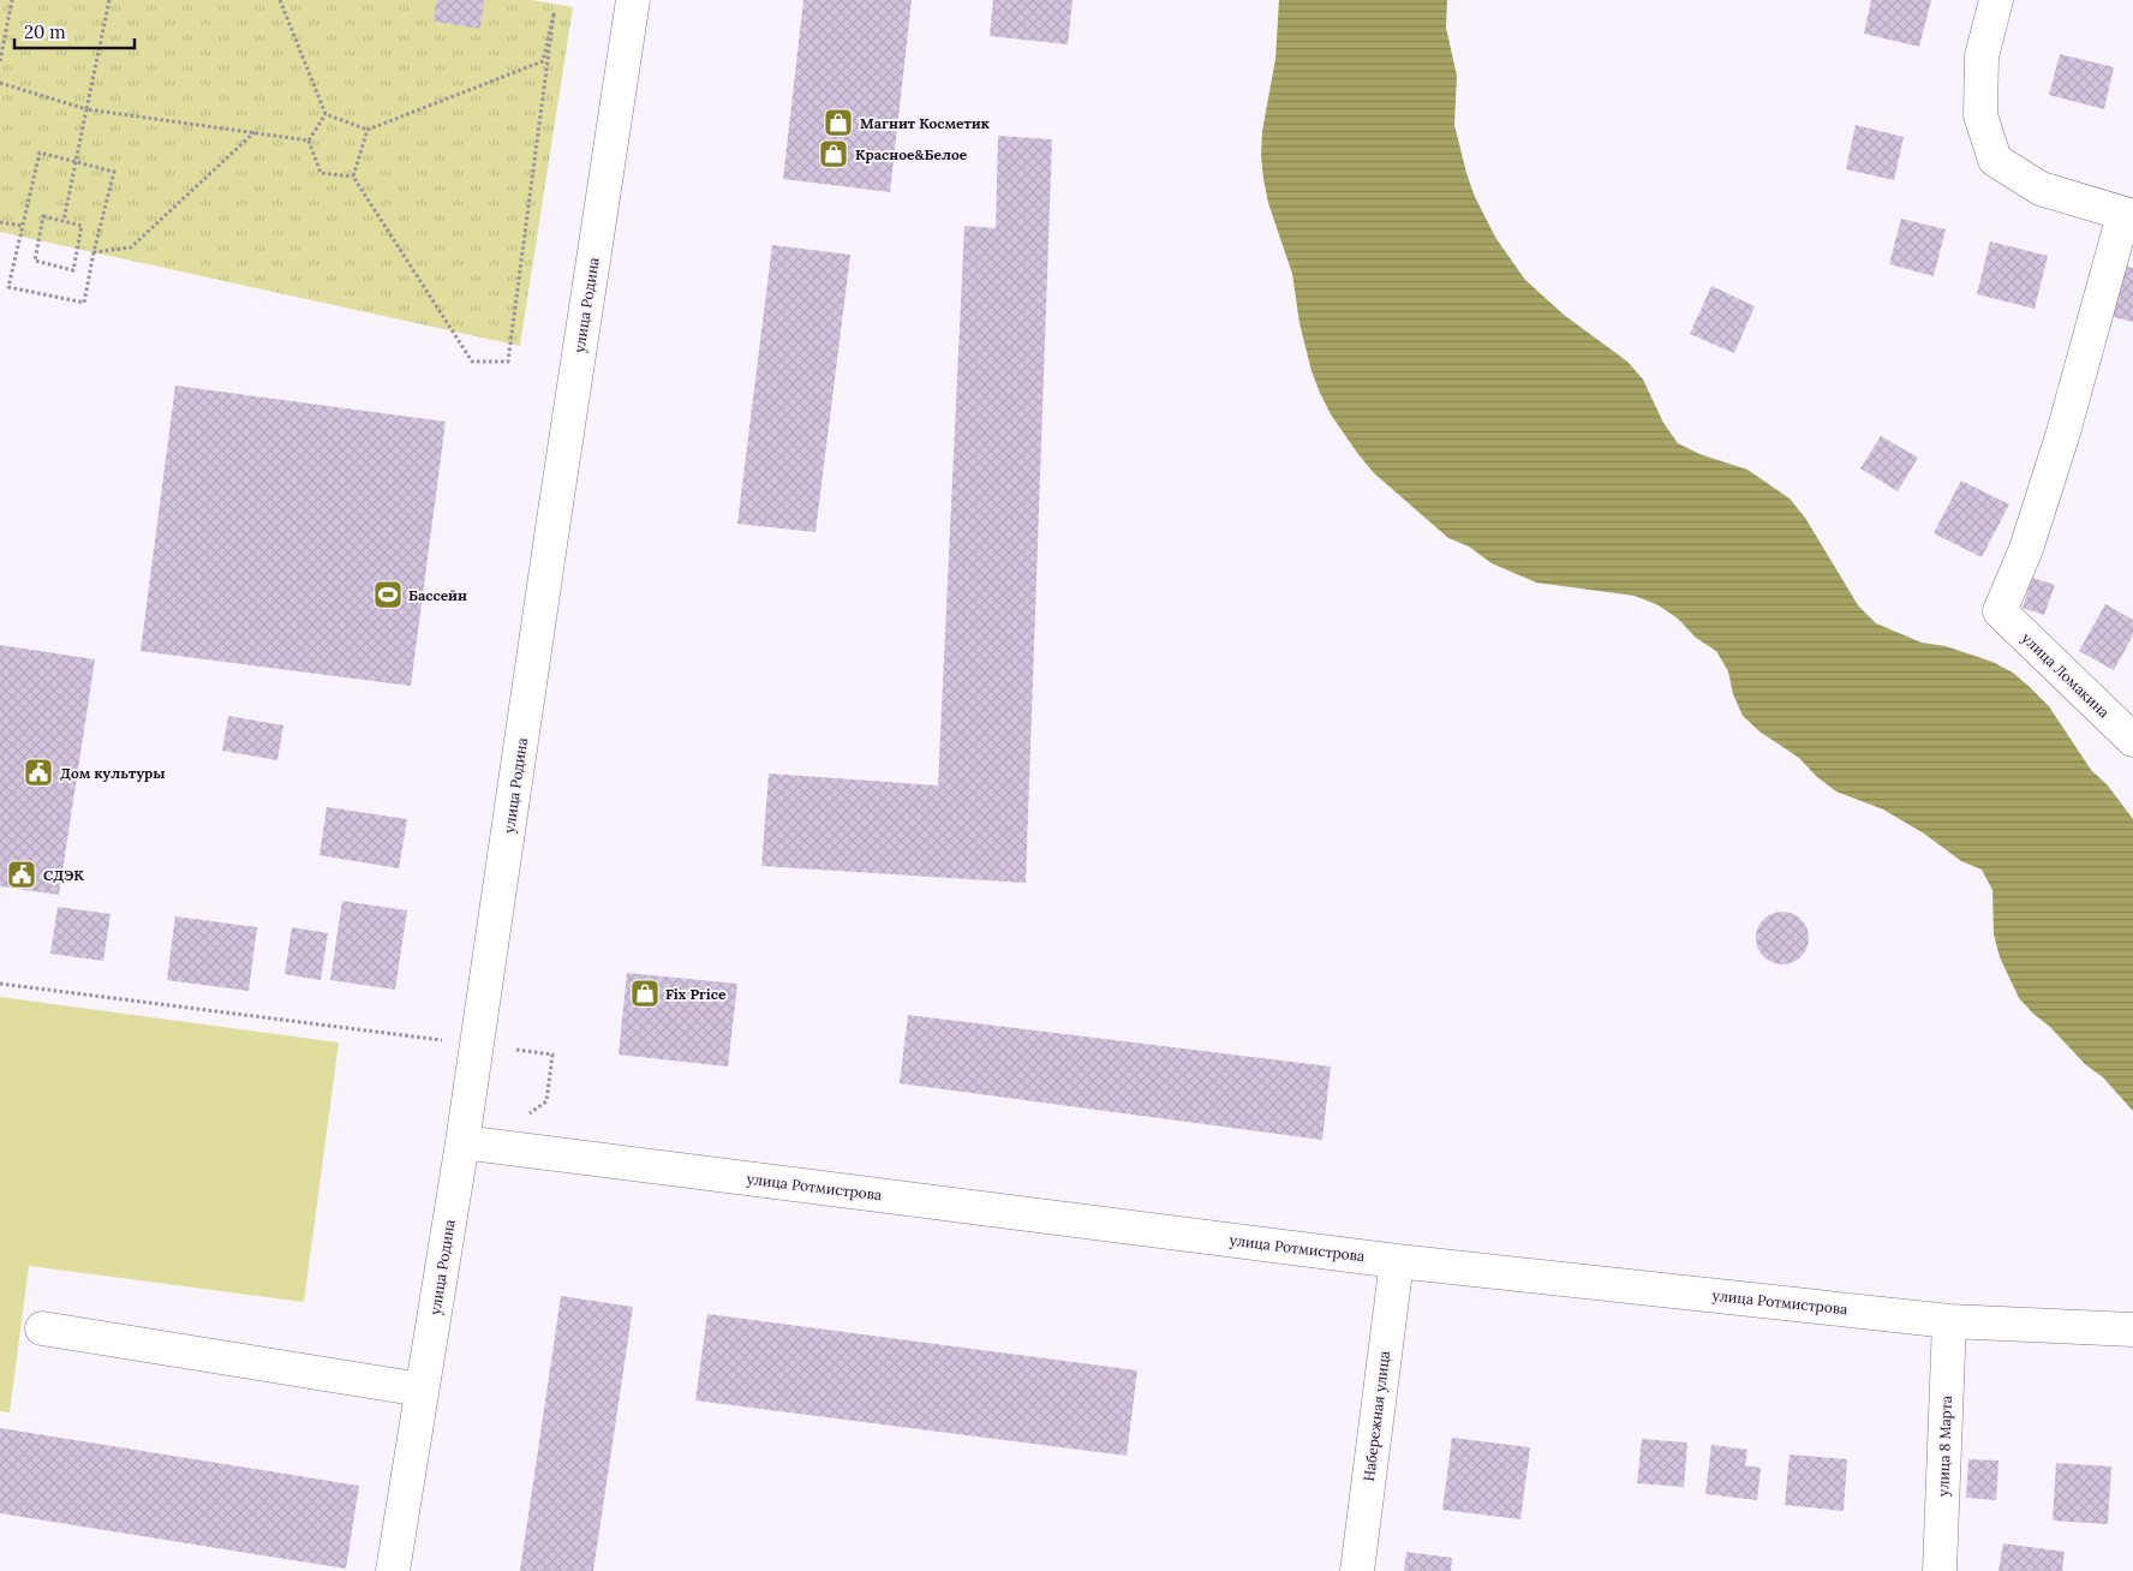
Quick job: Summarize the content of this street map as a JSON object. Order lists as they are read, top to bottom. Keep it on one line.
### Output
{"streets":{"street":["улица Родина","улица Ломакина","улица Ротмистрова","Набережная улица","улица 8 Марта"]},"crossings":[["улица Родина","улица Ротмистрова"],["улица Ротмистрова","Набережная улица"],["улица Ротмистрова","улица 8 Марта"]],"places":{"shop":["Магнит Косметик","Красное&Белое","Fix Price"],"sports":["Бассейн"],"public building":["Дом культуры","СДЭК"]},"scale_bar":"20 m"}
